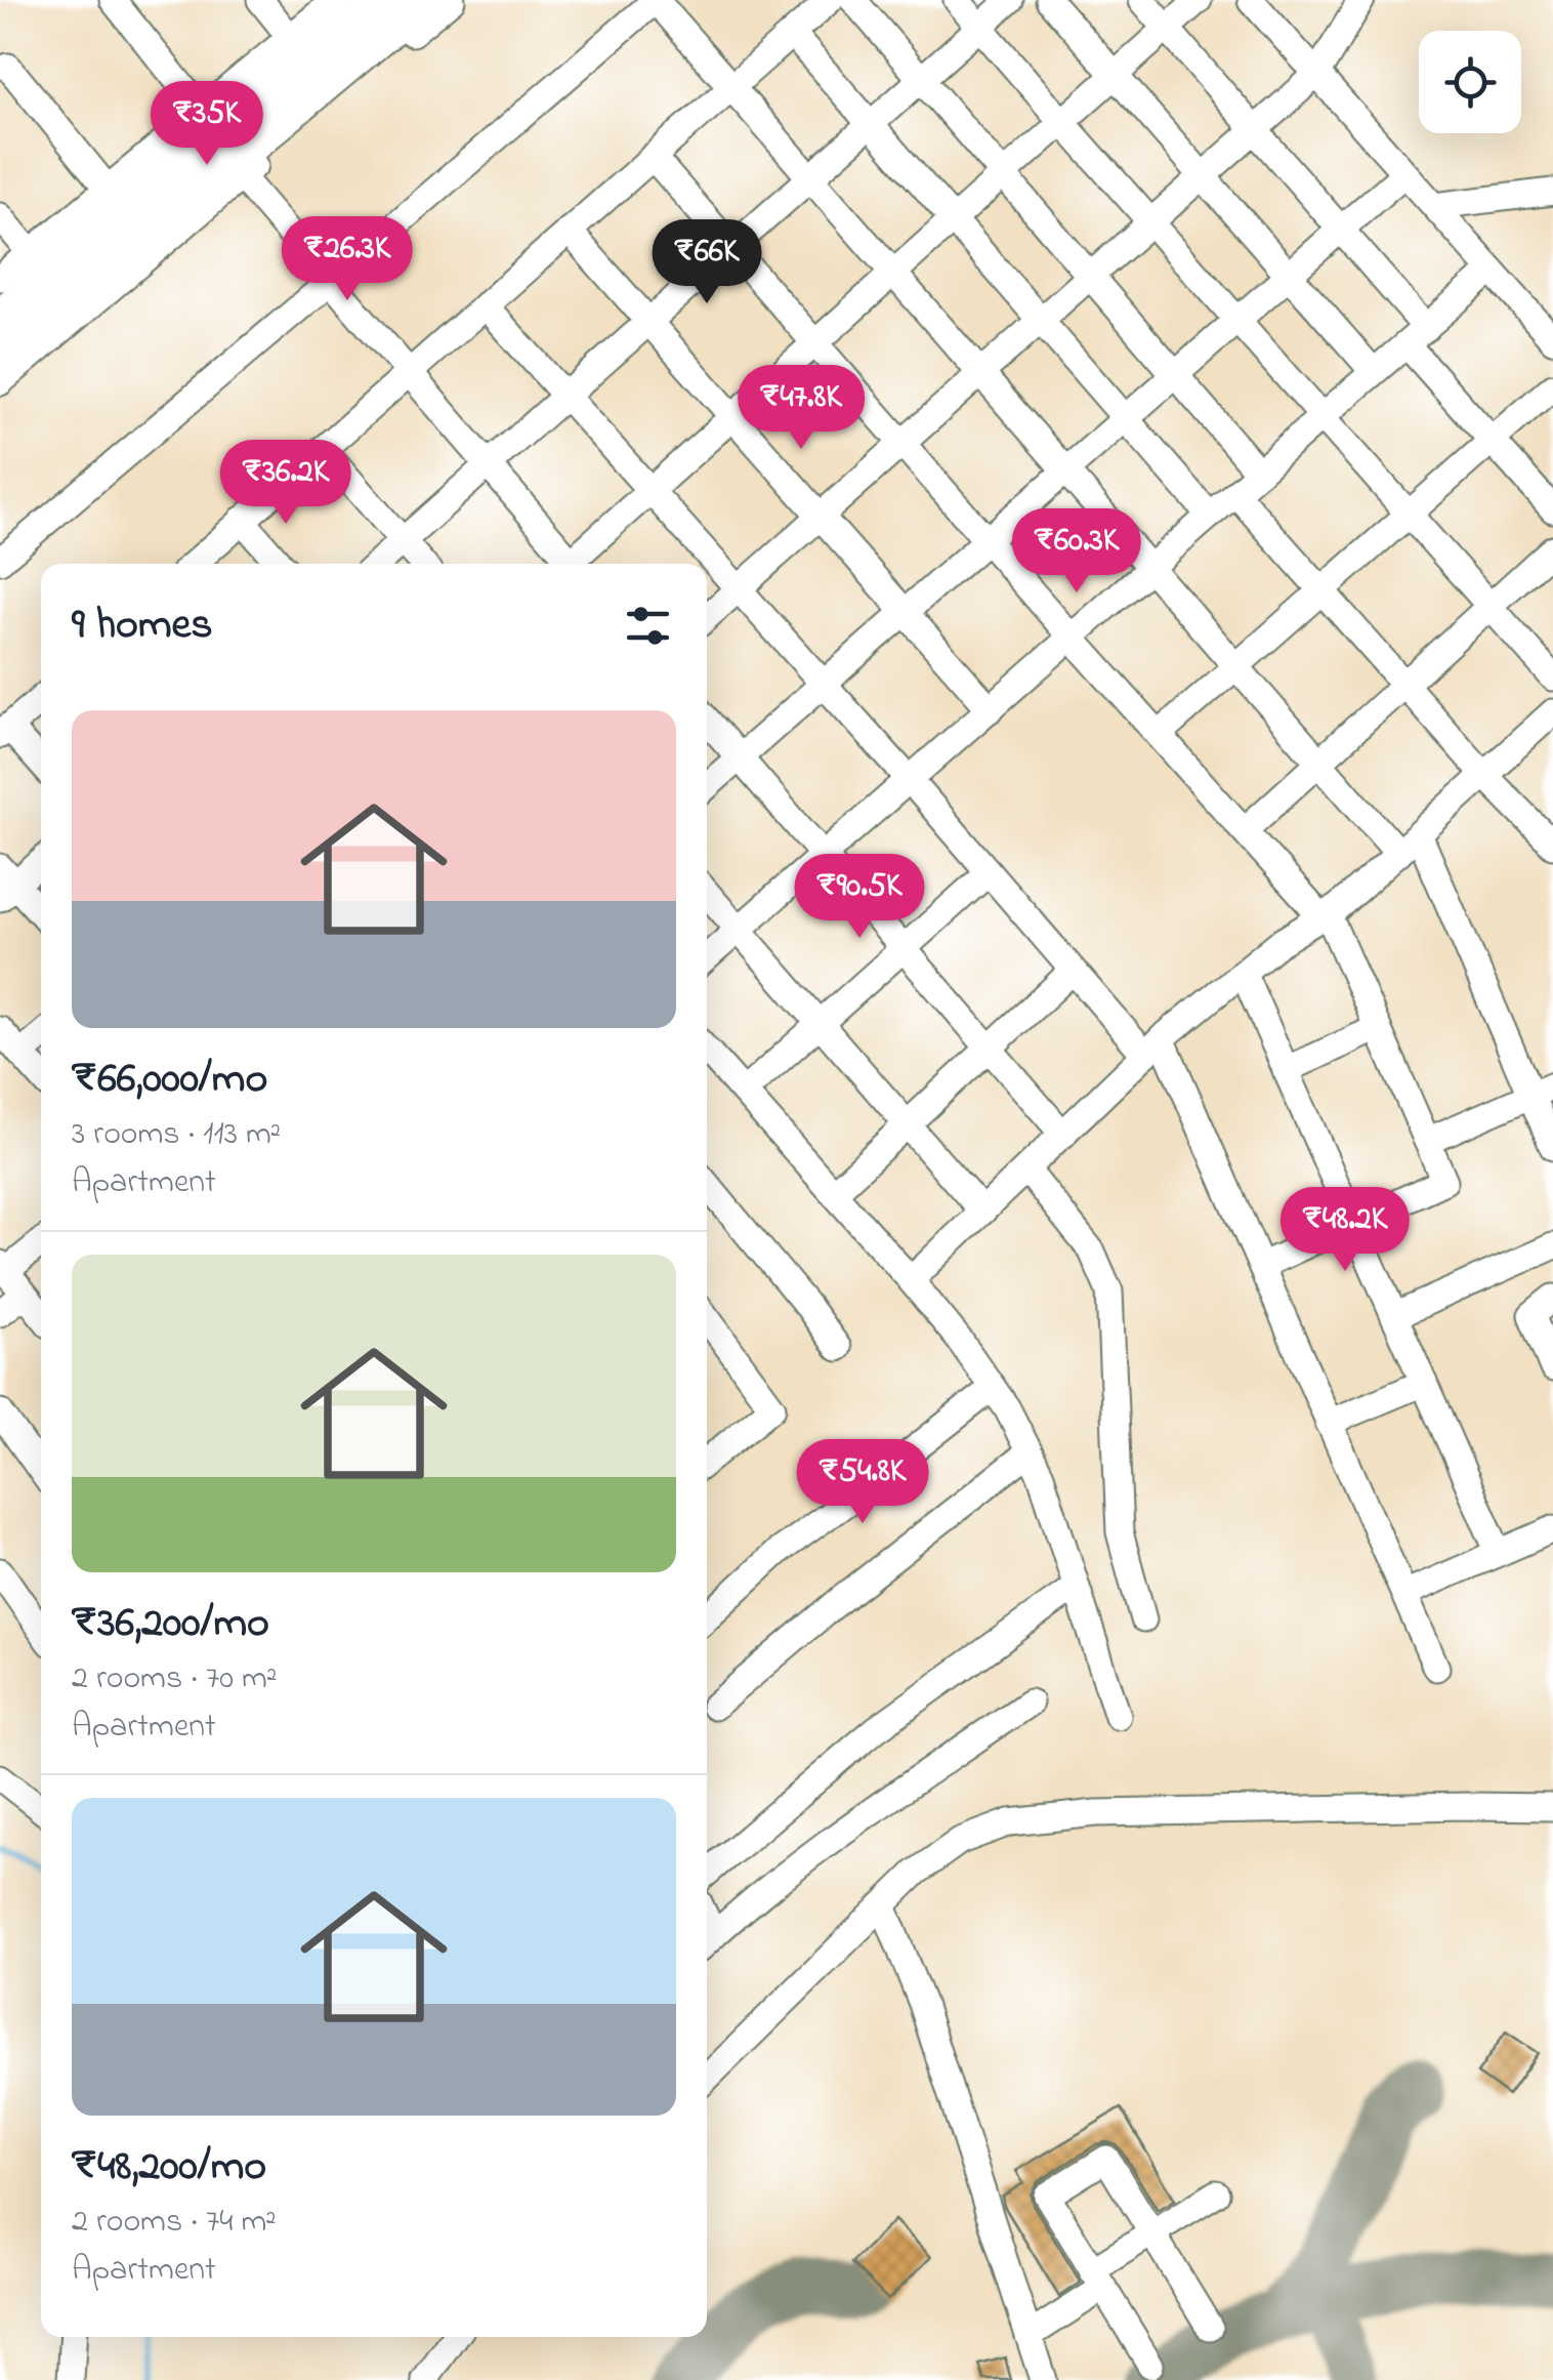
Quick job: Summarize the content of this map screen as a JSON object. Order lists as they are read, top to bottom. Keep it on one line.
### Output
{"page":{"price":["₹35K","₹26.3K","₹66K","₹47.8K","₹36.2K","₹60.3K","₹90.5K","₹48.2K","₹54.8K"],"heading":"9 homes","list":[{"name":"₹66,000/mo","note":"3 rooms · 113 m² · Apartment"},{"name":"₹36,200/mo","note":"2 rooms · 70 m² · Apartment"},{"name":"₹48,200/mo","note":"2 rooms · 74 m² · Apartment"}]}}
